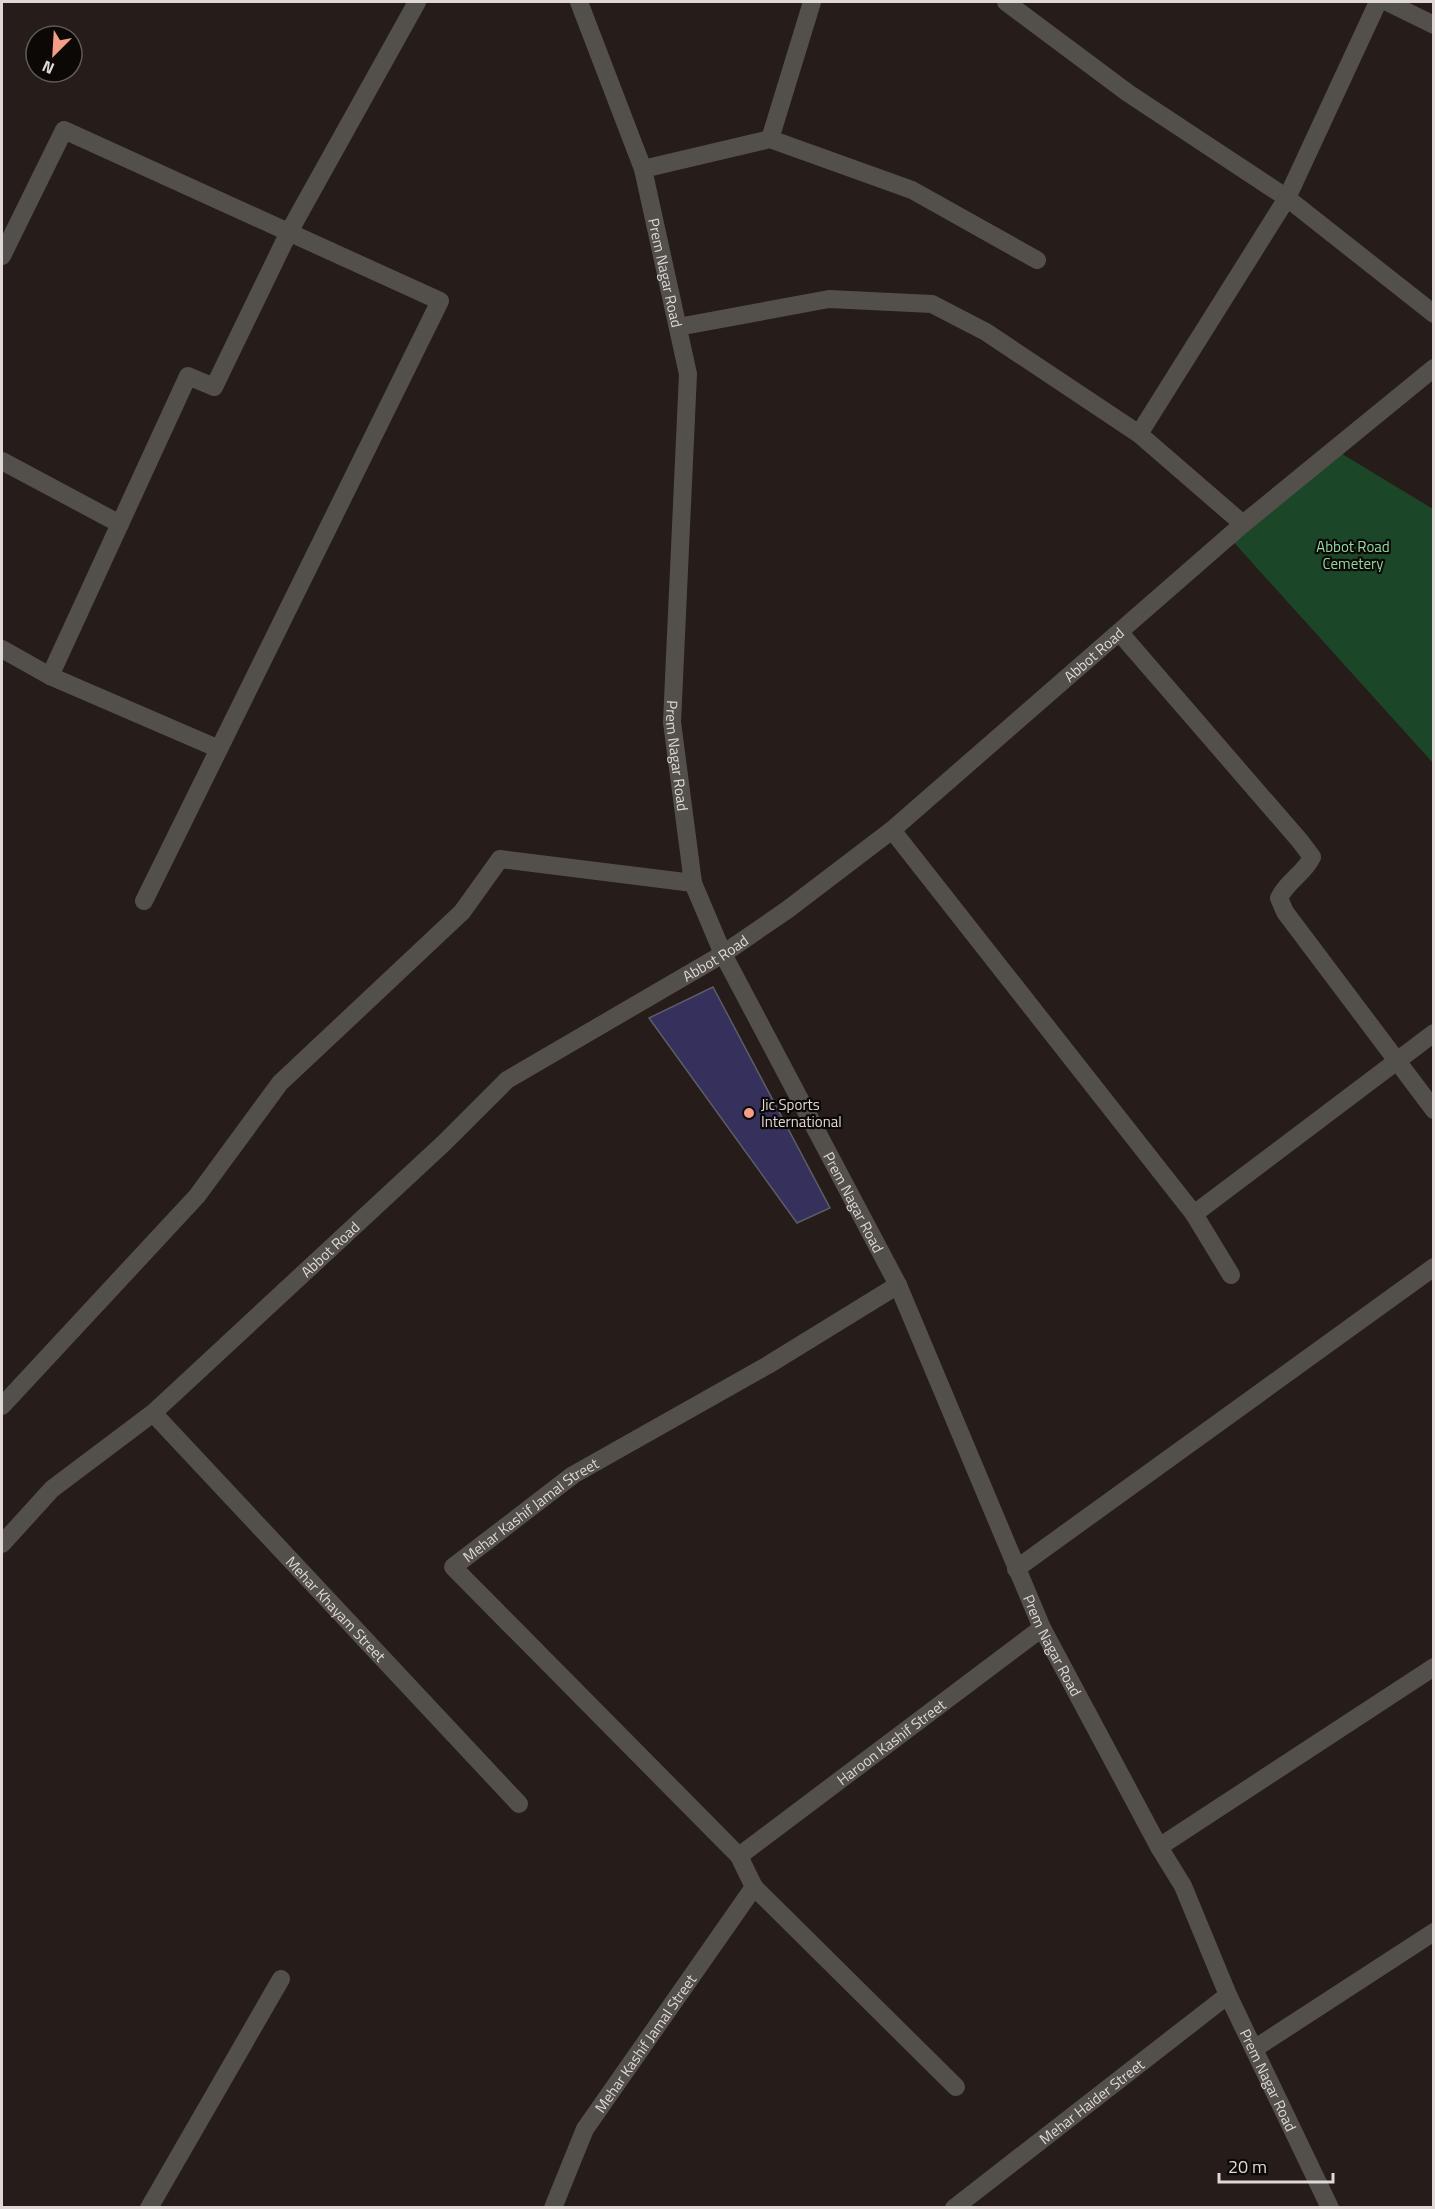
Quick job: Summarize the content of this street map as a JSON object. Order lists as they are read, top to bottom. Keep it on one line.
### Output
{"streets":{"street":["Prem Nagar Road","Abbot Road","Mehar Kashif Jamal Street","Mehar Khayam Street","Haroon Kashif Street","Mehar Haider Street"]},"crossings":[["Prem Nagar Road","Abbot Road"],["Prem Nagar Road","Mehar Kashif Jamal Street"],["Prem Nagar Road","Haroon Kashif Street"],["Prem Nagar Road","Mehar Haider Street"],["Abbot Road","Mehar Khayam Street"],["Mehar Kashif Jamal Street","Haroon Kashif Street"]],"parks":["Abbot Road Cemetery"],"places":["Jic Sports International"],"scale_bar":"20 m","north":"bottom left"}
